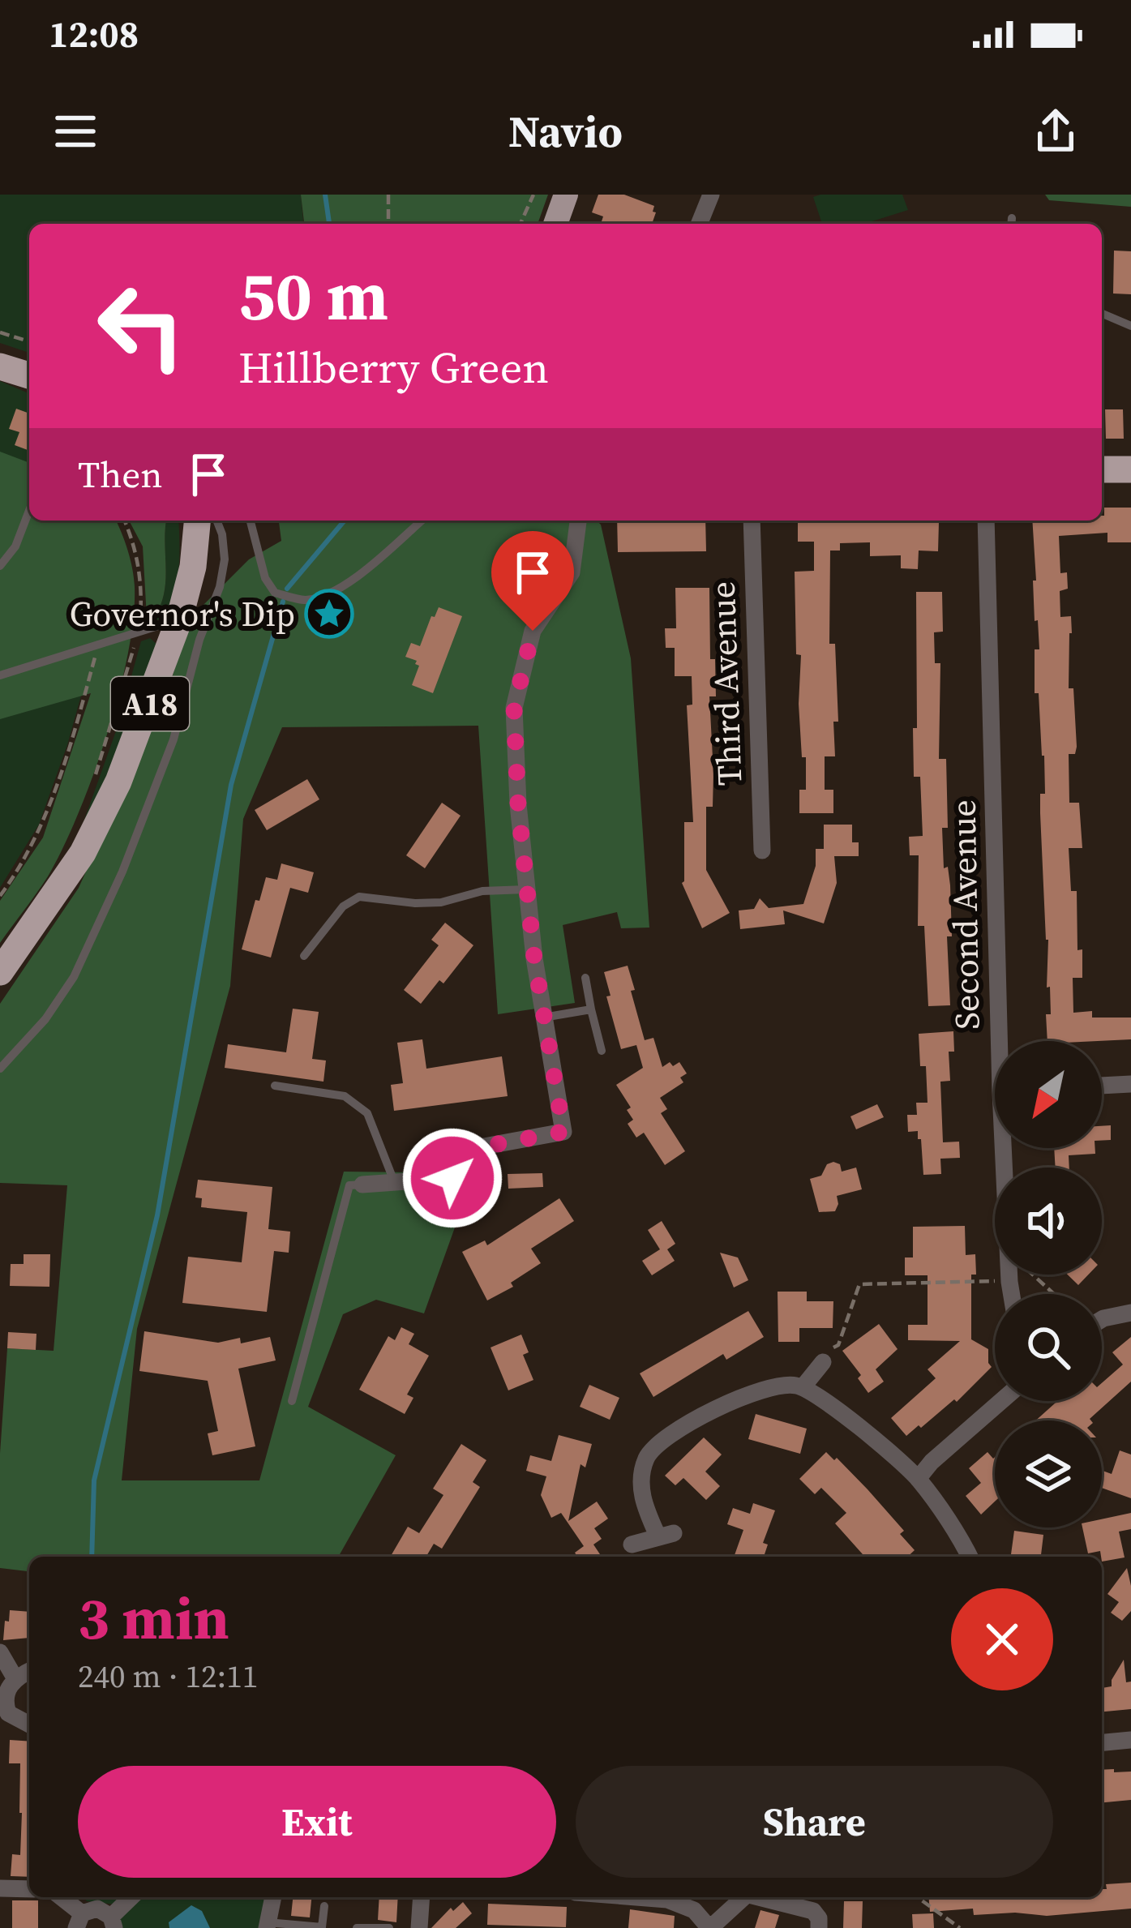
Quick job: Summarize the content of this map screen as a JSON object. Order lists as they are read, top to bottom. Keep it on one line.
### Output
{"streets":{"highway":["A18"],"street":["Third Avenue","Second Avenue"]},"places":{"place":["Governor's Dip"]},"north":"bottom left","page":{"status":"12:08","header":"Navio","turn":["50 m","Hillberry Green"],"then":"Then","heading":["3 min","240 m · 12:11"],"buttons":["Exit","Share"]}}
